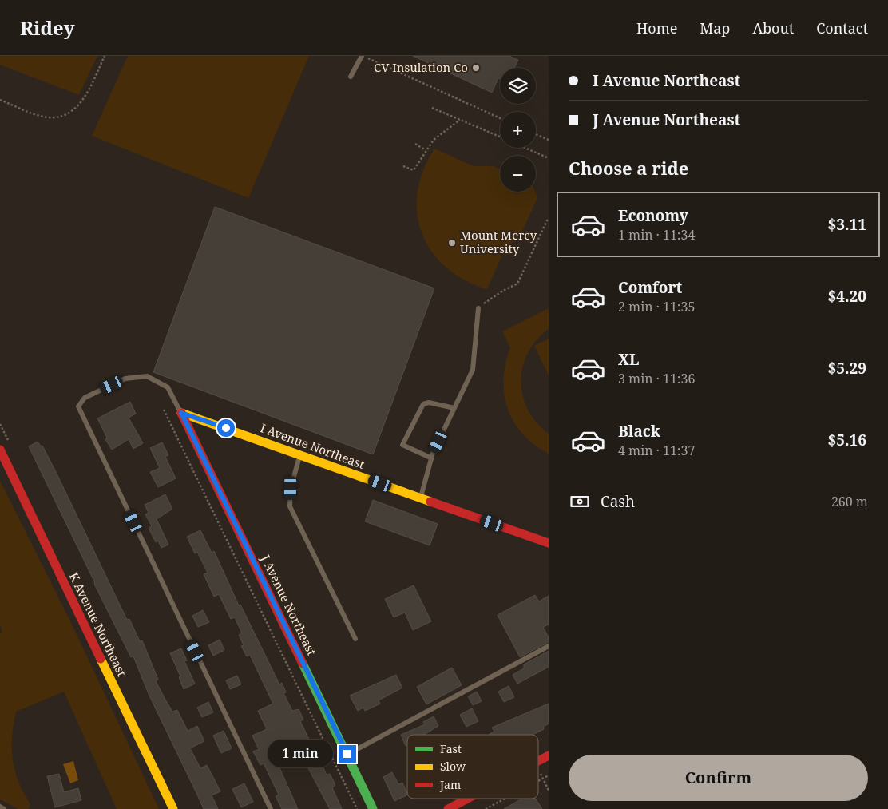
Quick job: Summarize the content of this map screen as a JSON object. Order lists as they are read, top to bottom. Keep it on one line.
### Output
{"streets":{"street":["I Avenue Northeast","J Avenue Northeast","K Avenue Northeast"]},"crossings":[["I Avenue Northeast","J Avenue Northeast"]],"places":["CV Insulation Co","Mount Mercy University"],"legend":["Fast","Slow","Jam"],"page":{"header":"Ridey","nav":["Home","Map","About","Contact"],"banner":["I Avenue Northeast","J Avenue Northeast"],"map_buttons":["+","−"],"heading":"Choose a ride","list":[{"name":"Economy","note":"1 min · 11:34","value":"$3.11"},{"name":"Comfort","note":"2 min · 11:35","value":"$4.20"},{"name":"XL","note":"3 min · 11:36","value":"$5.29"},{"name":"Black","note":"4 min · 11:37","value":"$5.16"}],"pay":["Cash","260 m"],"bubble":"1 min","buttons":"Confirm"}}
